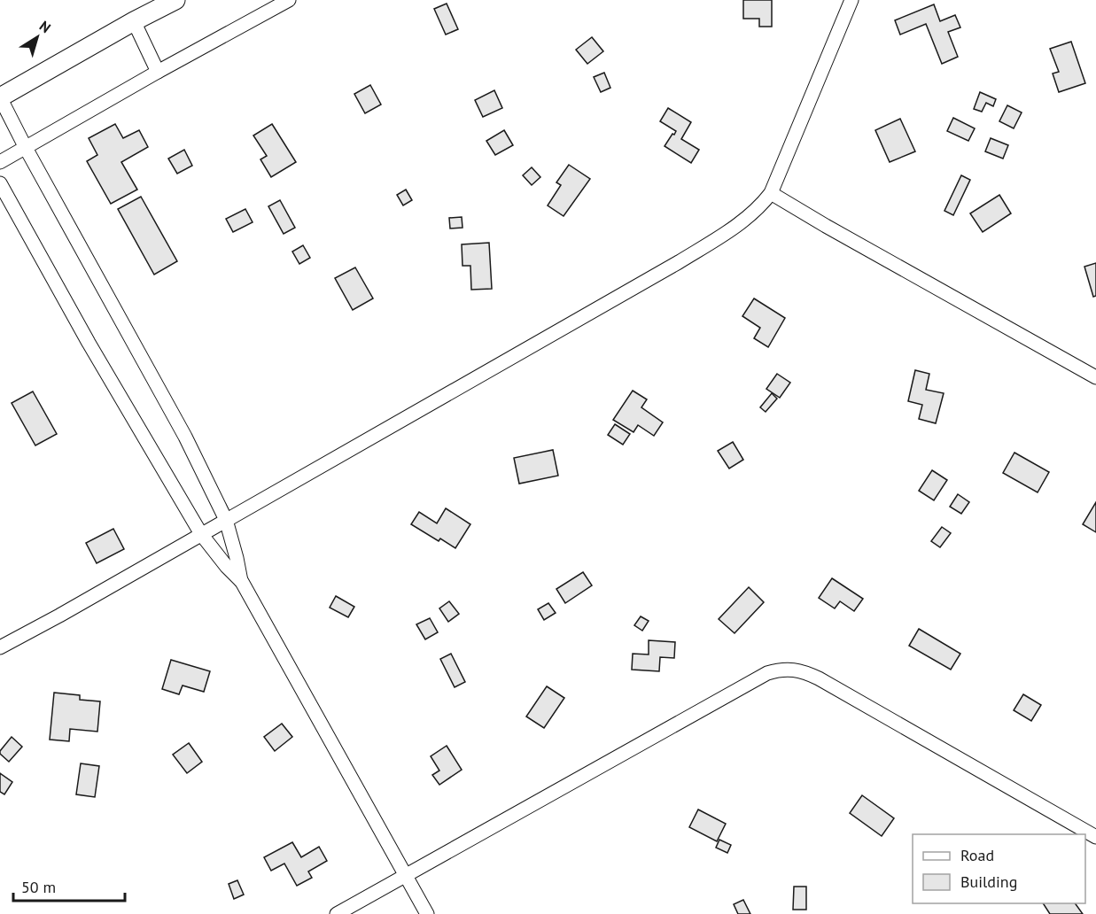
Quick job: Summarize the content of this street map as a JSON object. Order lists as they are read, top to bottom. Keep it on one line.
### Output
{"legend":["Road","Building"],"scale_bar":"50 m","north":"top right"}
